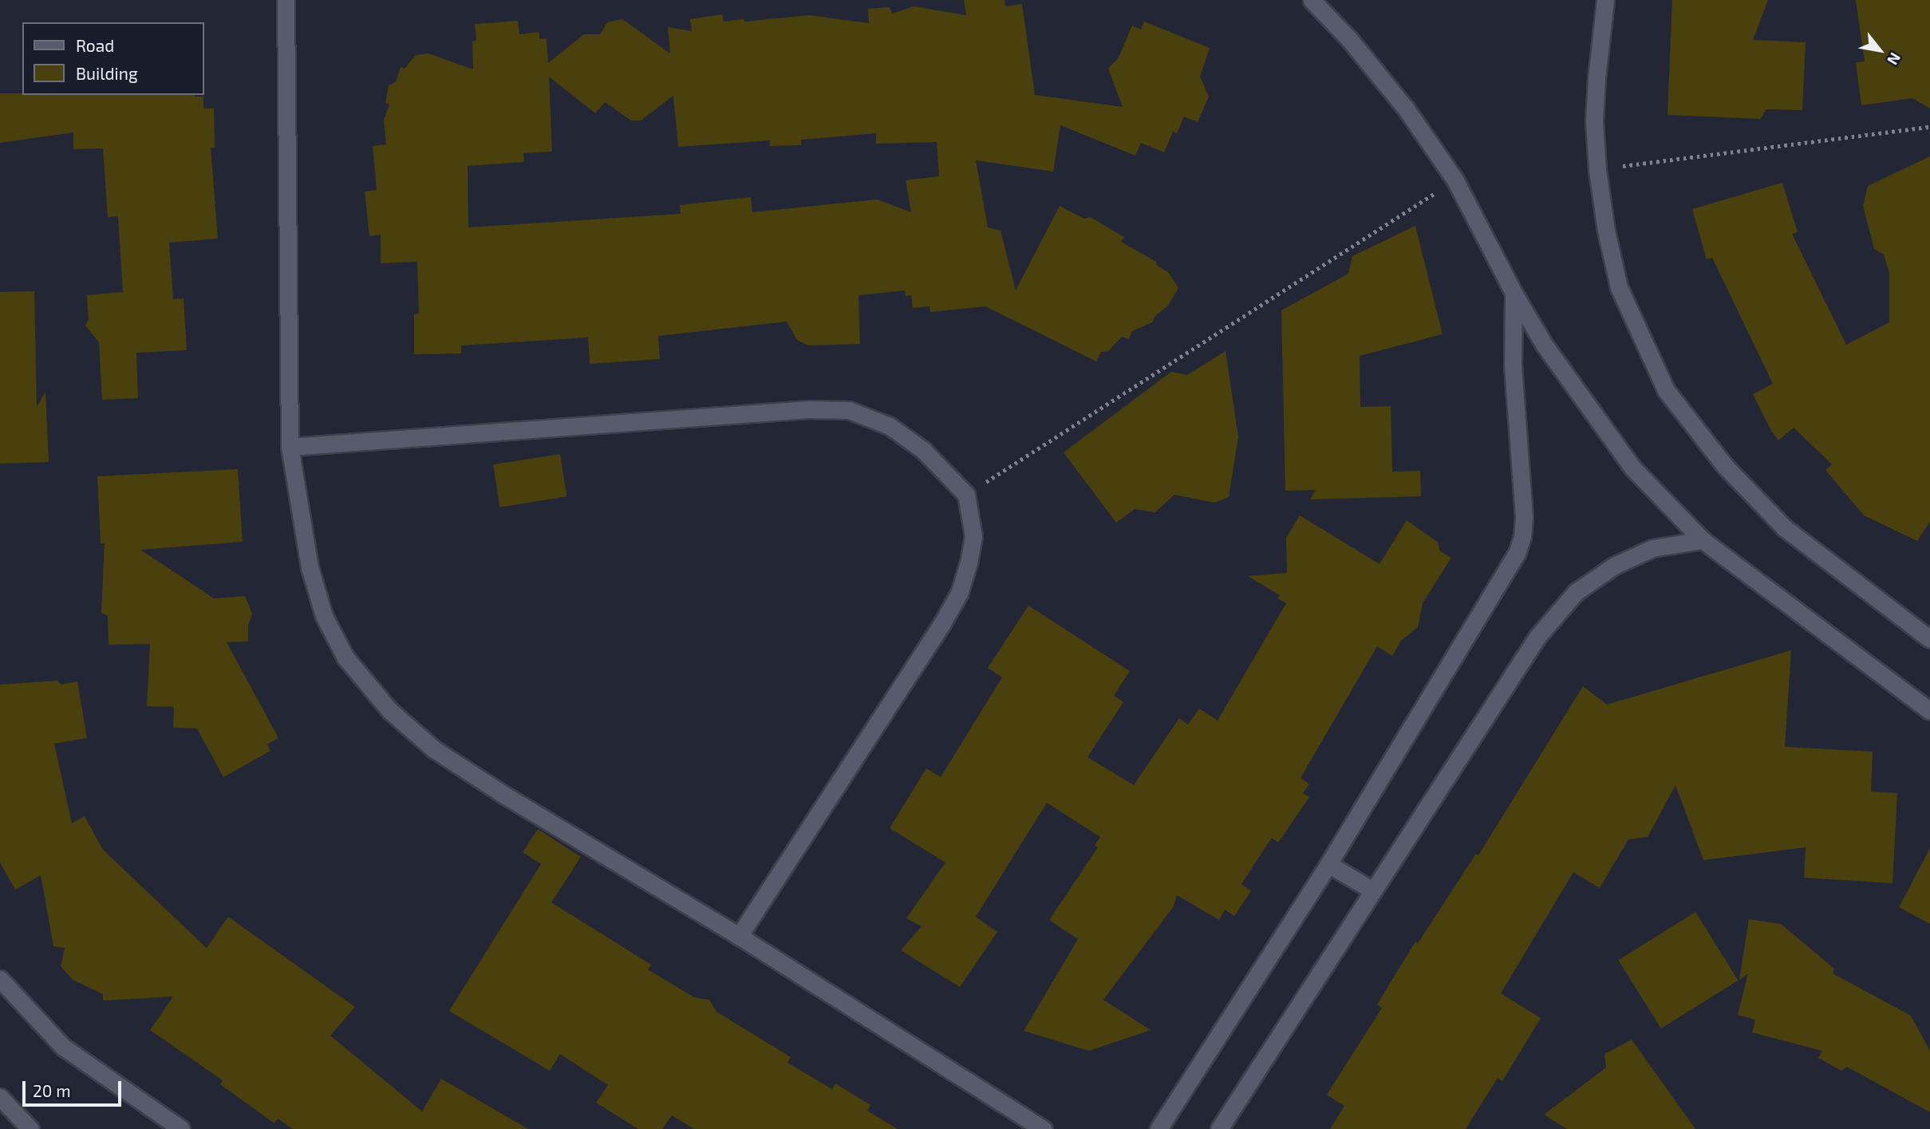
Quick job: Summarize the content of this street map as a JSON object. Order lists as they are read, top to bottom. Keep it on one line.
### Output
{"legend":["Road","Building"],"scale_bar":"20 m","north":"bottom right"}
